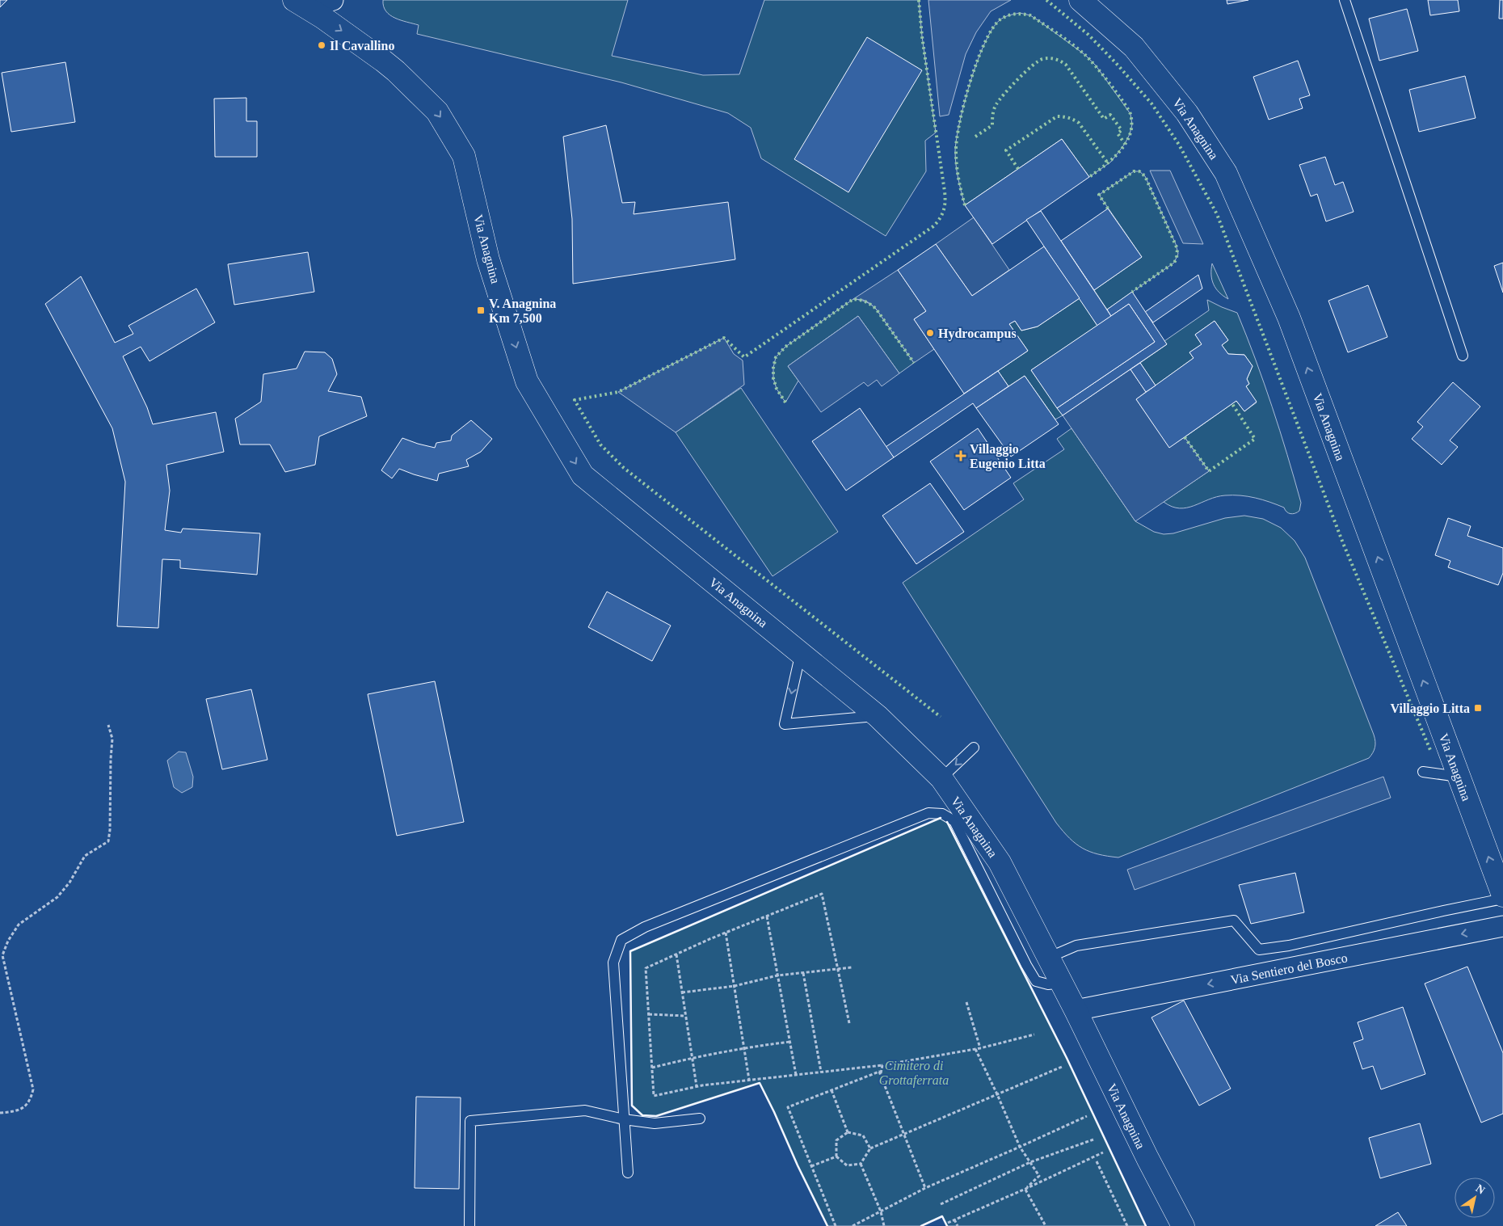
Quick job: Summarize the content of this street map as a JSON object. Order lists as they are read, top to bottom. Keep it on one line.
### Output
{"streets":{"main road":["Via Anagnina"],"street":["Via Sentiero del Bosco"]},"crossings":[["Via Anagnina","Via Sentiero del Bosco"]],"one_way":["Via Sentiero del Bosco"],"parks":["Cimitero di Grottaferrata"],"places":{"other":["Il Cavallino","Hydrocampus"],"transit":["V. Anagnina Km 7,500","Villaggio Litta"],"health":["Villaggio Eugenio Litta"]},"north":"top right"}
